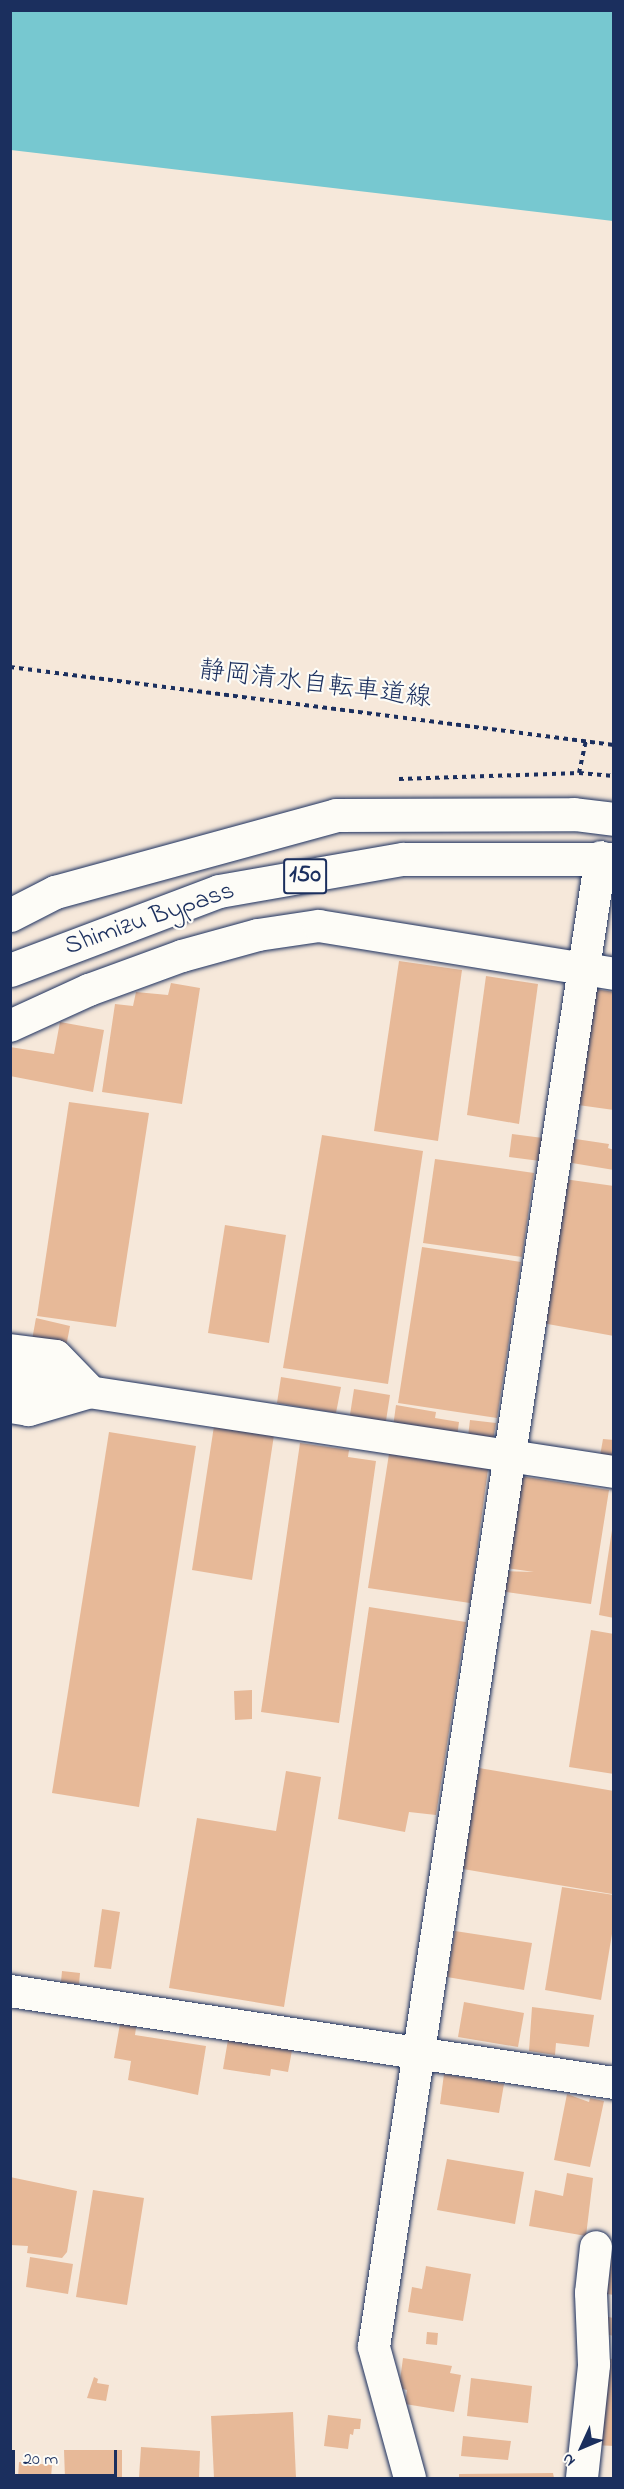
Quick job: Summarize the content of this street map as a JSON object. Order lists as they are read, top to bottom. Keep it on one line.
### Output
{"streets":{"highway":["150","Shimizu Bypass"],"path":["静岡清水自転車道線"]},"scale_bar":"20 m","north":"bottom left"}
